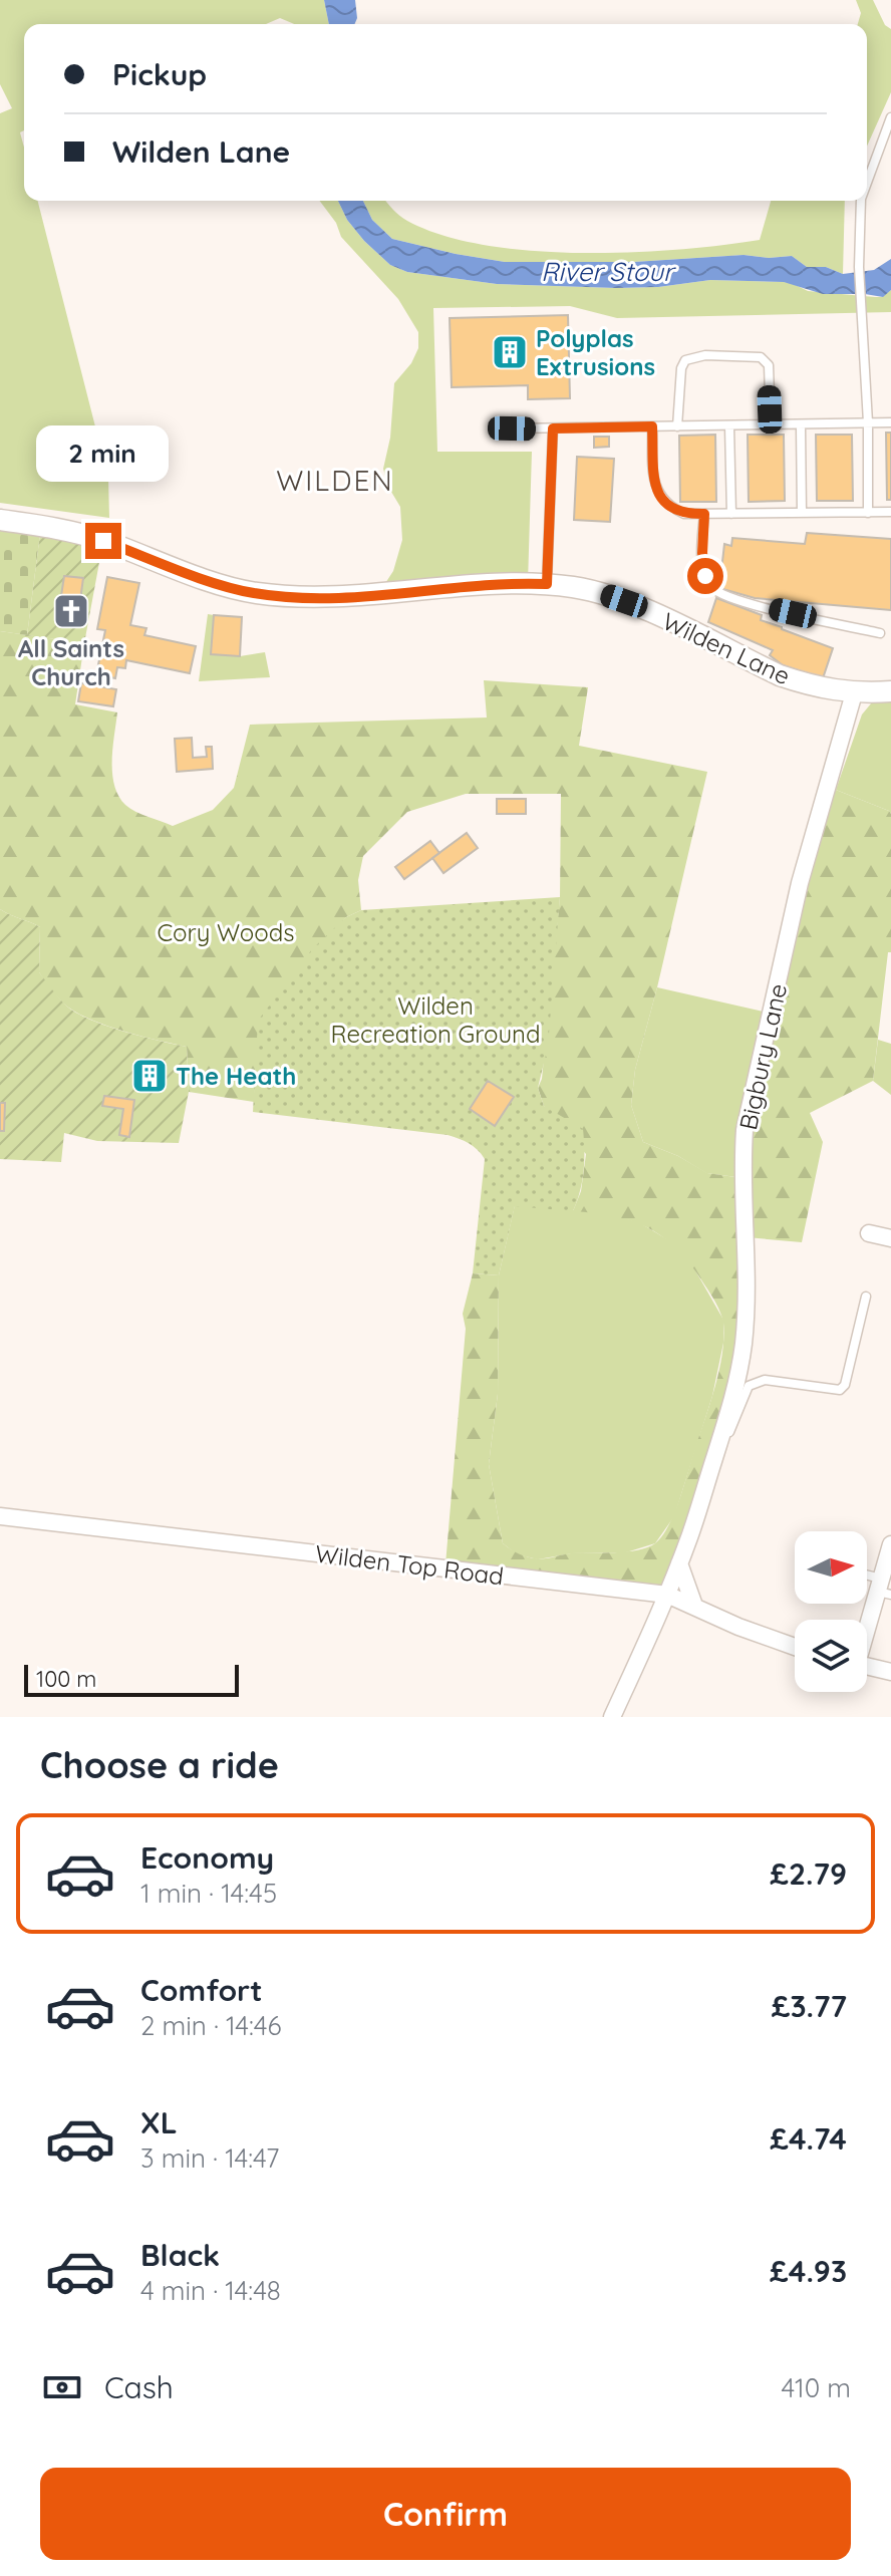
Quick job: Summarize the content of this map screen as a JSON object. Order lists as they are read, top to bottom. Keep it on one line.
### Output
{"streets":{"street":["Wilden Lane","Bigbury Lane","Wilden Top Road"]},"crossings":[["Wilden Lane","Bigbury Lane"],["Bigbury Lane","Wilden Top Road"]],"districts":["WILDEN"],"water":["River Stour"],"parks":["Cory Woods","Wilden Recreation Ground"],"places":{"building":["Polyplas Extrusions","The Heath"],"church":["All Saints Church"]},"scale_bar":"100 m","north":"right","page":{"banner":["Pickup","Wilden Lane"],"bubble":"2 min","scale":"100 m","heading":"Choose a ride","list":[{"name":"Economy","note":"1 min · 14:45","value":"£2.79"},{"name":"Comfort","note":"2 min · 14:46","value":"£3.77"},{"name":"XL","note":"3 min · 14:47","value":"£4.74"},{"name":"Black","note":"4 min · 14:48","value":"£4.93"}],"pay":["Cash","410 m"],"buttons":"Confirm"}}
